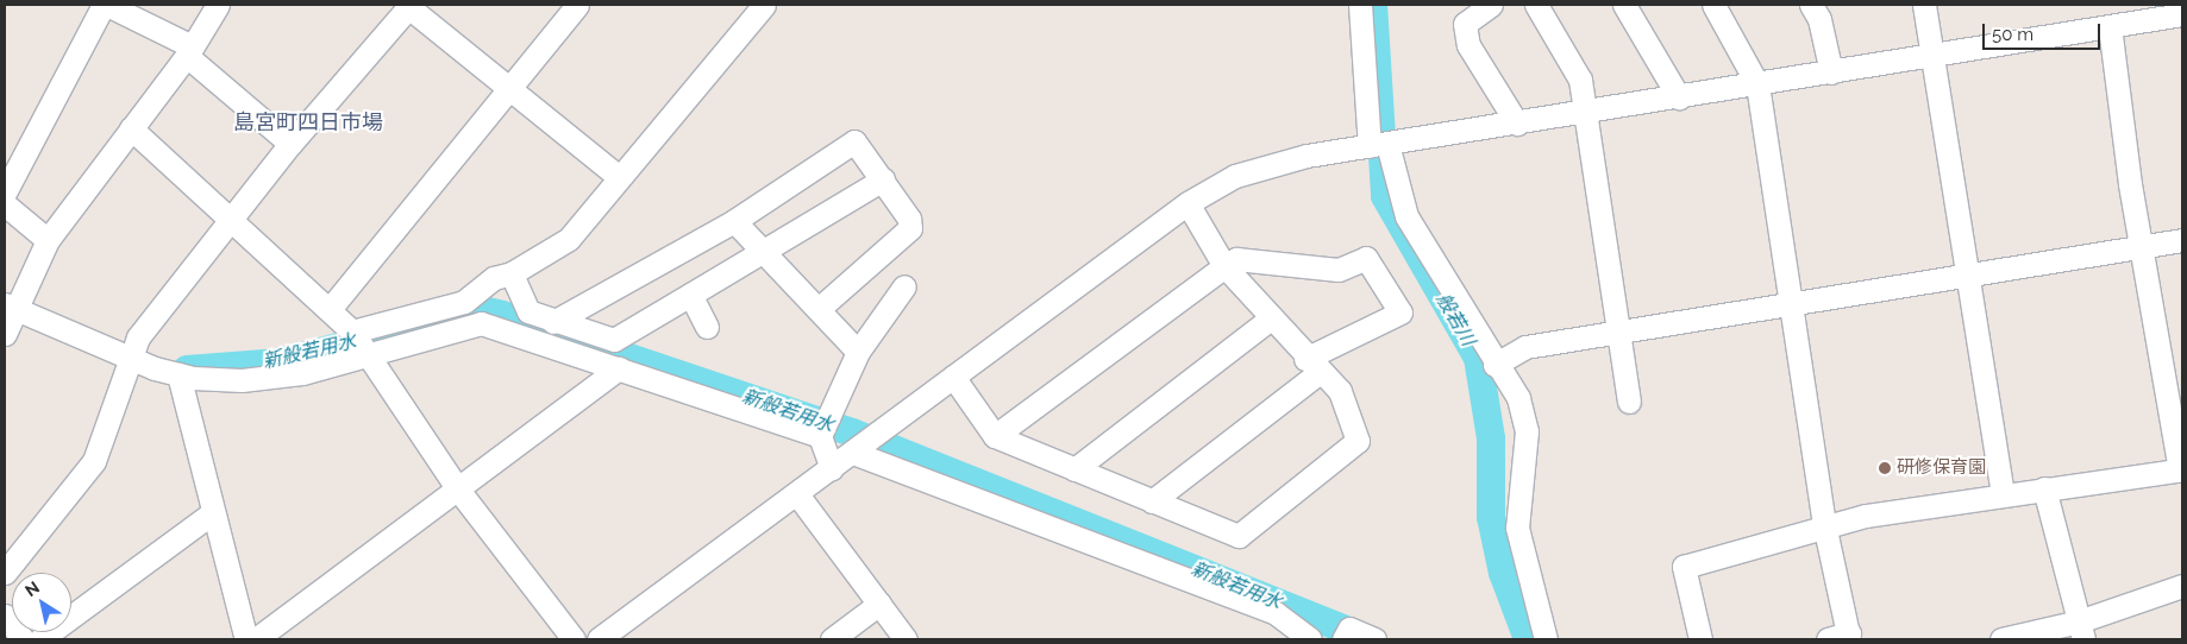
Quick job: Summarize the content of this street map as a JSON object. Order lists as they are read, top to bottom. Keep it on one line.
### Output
{"districts":["島宮町四日市場"],"water":["般若川","新般若用水"],"places":["研修保育園"],"scale_bar":"50 m","north":"top left"}
